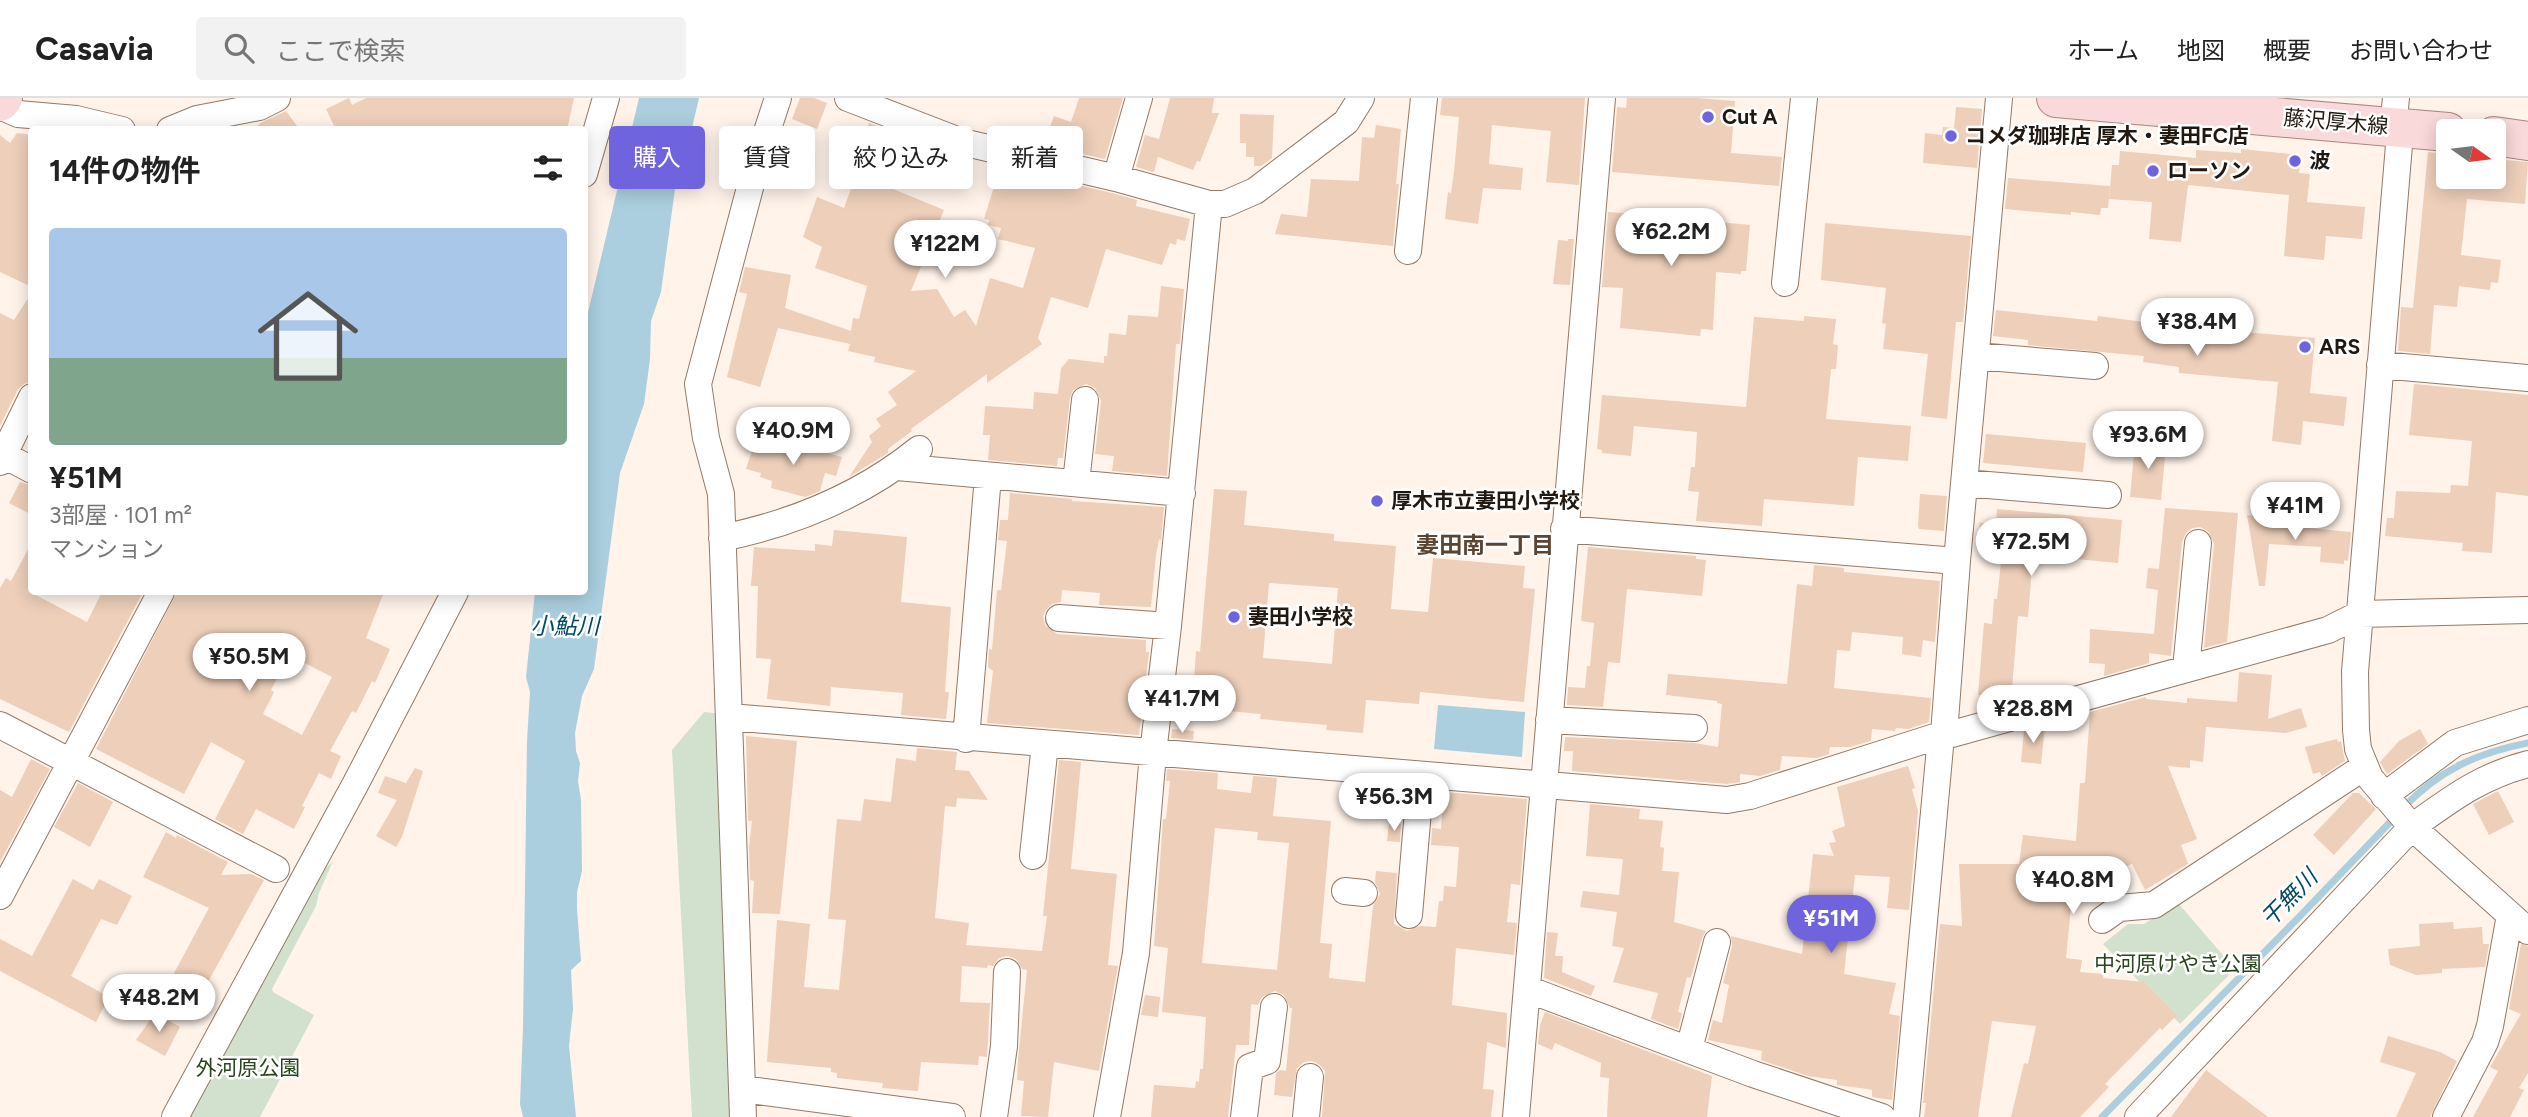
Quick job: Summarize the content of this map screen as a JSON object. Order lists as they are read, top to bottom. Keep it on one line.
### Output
{"streets":{"main road":["藤沢厚木線"]},"districts":["妻田南一丁目"],"water":["小鮎川","干無川"],"parks":["中河原けやき公園","外河原公園"],"places":["Cut A","コメダ珈琲店 厚木・妻田FC店","波","ローソン","ARS","厚木市立妻田小学校","妻田小学校"],"north":"right","page":{"header":"Casavia","search":"ここで検索","nav":["ホーム","地図","概要","お問い合わせ"],"chip":["購入","賃貸","絞り込み","新着"],"heading":"14件の物件","price":["¥62.2M","¥122M","¥38.4M","¥40.9M","¥93.6M","¥41M","¥72.5M","¥50.5M","¥41.7M","¥28.8M","¥56.3M","¥40.8M","¥51M","¥48.2M"],"list":[{"name":"¥51M","note":"3部屋 · 101 m² · マンション"}]}}
